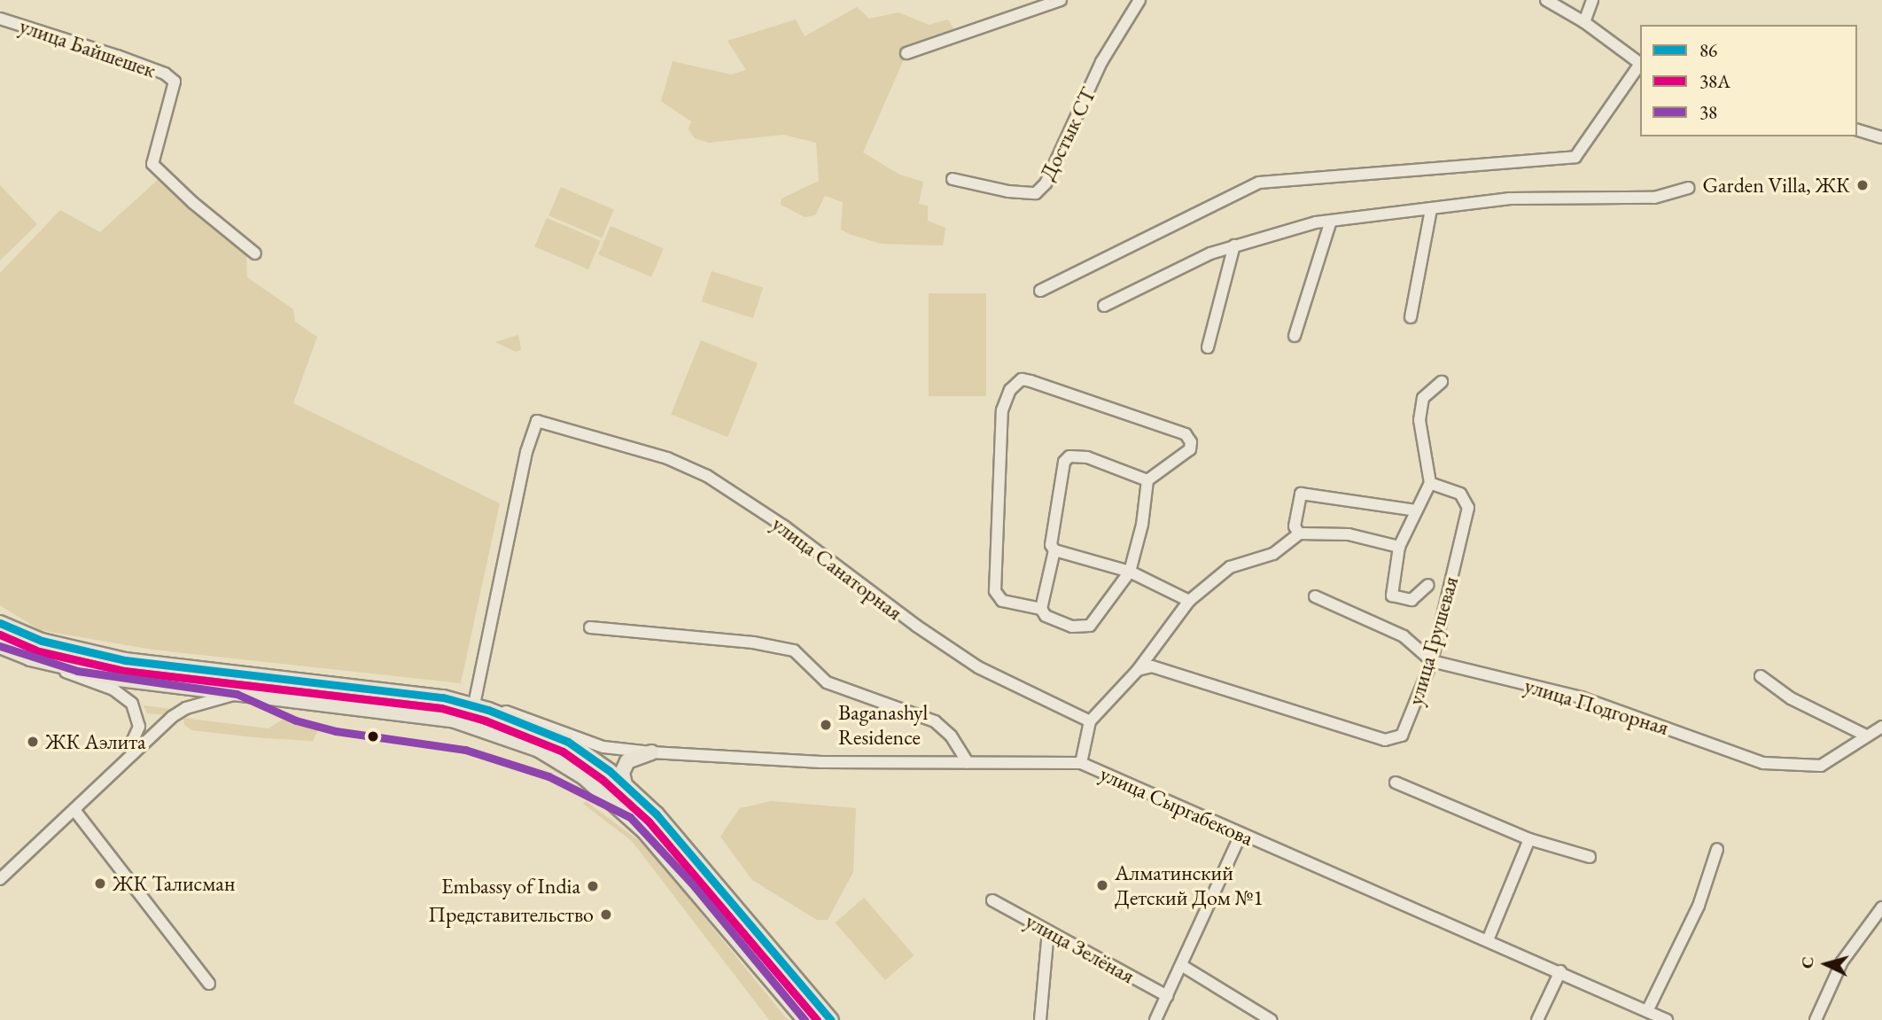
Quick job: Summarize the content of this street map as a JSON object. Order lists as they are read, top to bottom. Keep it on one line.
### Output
{"streets":{"street":["улица Байшешек","Достык СТ","улица Санаторная","улица Грушевая","улица Подгорная","улица Сыргабекова","улица Зелёная"]},"crossings":[["улица Санаторная","улица Сыргабекова"],["улица Грушевая","улица Подгорная"]],"places":["Garden Villa, ЖК","Baganashyl Residence","ЖК Аэлита","ЖК Талисман","Алматинский Детский Дом №1","Embassy of India","Представительство"],"lines":["transit line 86","transit line 38А","transit line 38"],"legend":["86","38А","38"],"north":"left"}
